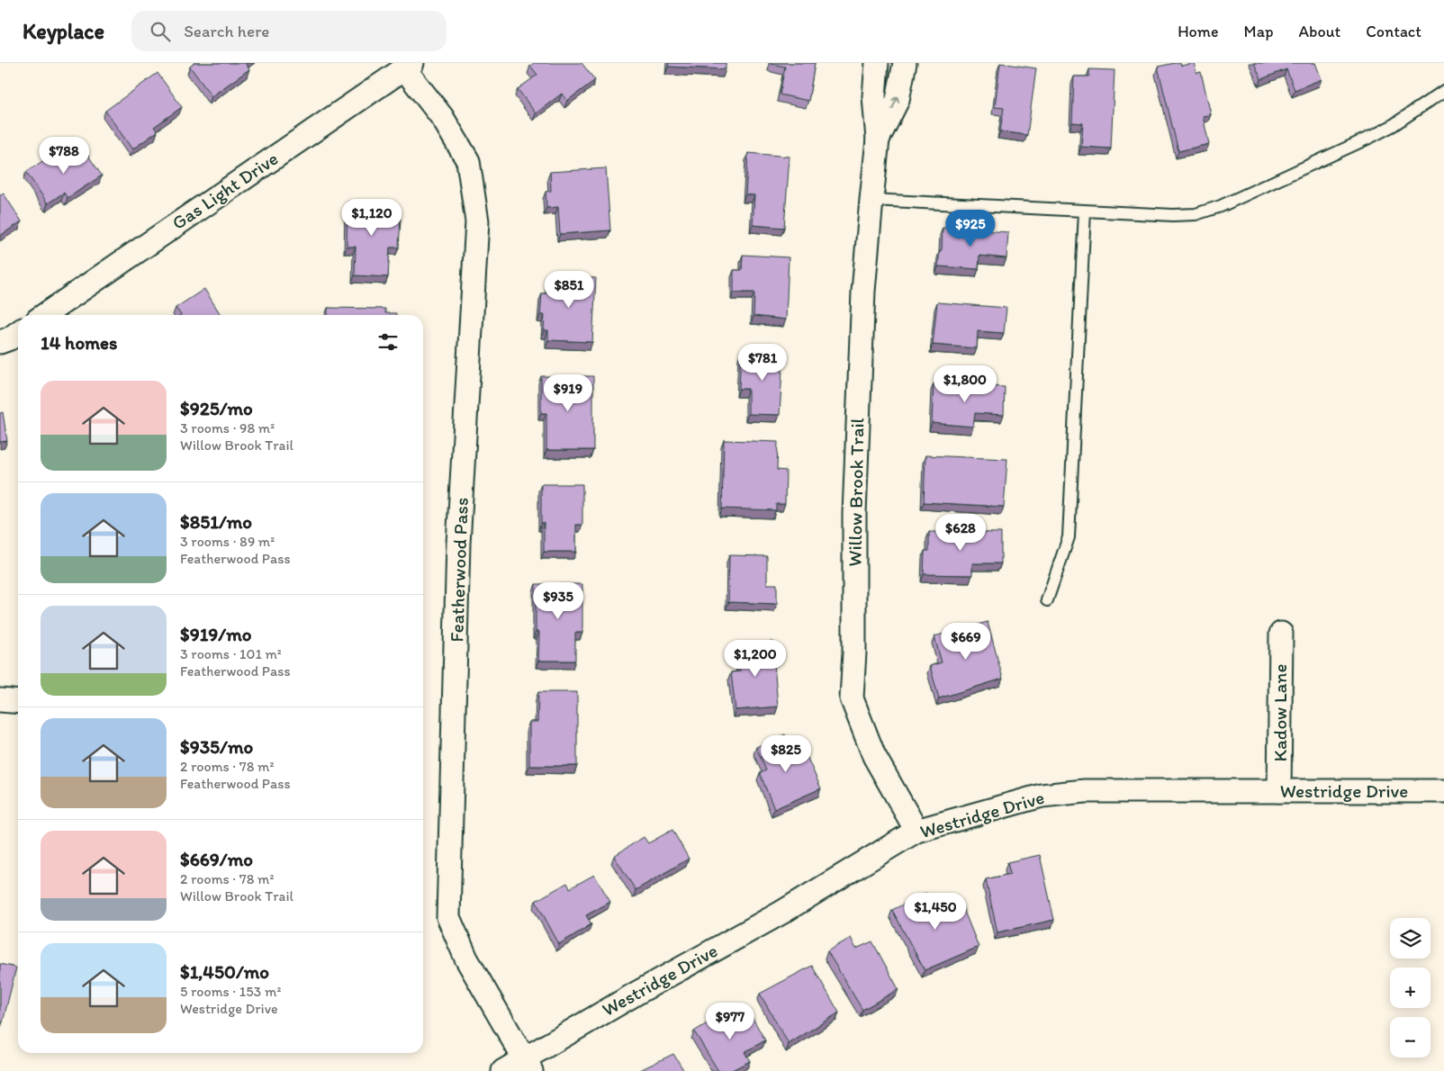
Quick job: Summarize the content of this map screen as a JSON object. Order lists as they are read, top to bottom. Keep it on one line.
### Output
{"streets":{"street":["Gas Light Drive","Willow Brook Trail","Featherwood Pass","Kadow Lane","Westridge Drive"]},"crossings":[["Gas Light Drive","Featherwood Pass"],["Willow Brook Trail","Westridge Drive"],["Featherwood Pass","Westridge Drive"],["Kadow Lane","Westridge Drive"]],"page":{"header":"Keyplace","search":"Search here","nav":["Home","Map","About","Contact"],"price":["$788","$1,120","$925","$851","$781","$1,800","$919","$628","$935","$669","$1,200","$825","$1,450","$977"],"heading":"14 homes","list":[{"name":"$925/mo","note":"3 rooms · 98 m² · Willow Brook Trail"},{"name":"$851/mo","note":"3 rooms · 89 m² · Featherwood Pass"},{"name":"$919/mo","note":"3 rooms · 101 m² · Featherwood Pass"},{"name":"$935/mo","note":"2 rooms · 78 m² · Featherwood Pass"},{"name":"$669/mo","note":"2 rooms · 78 m² · Willow Brook Trail"},{"name":"$1,450/mo","note":"5 rooms · 153 m² · Westridge Drive"}],"map_buttons":["+","−"]}}
